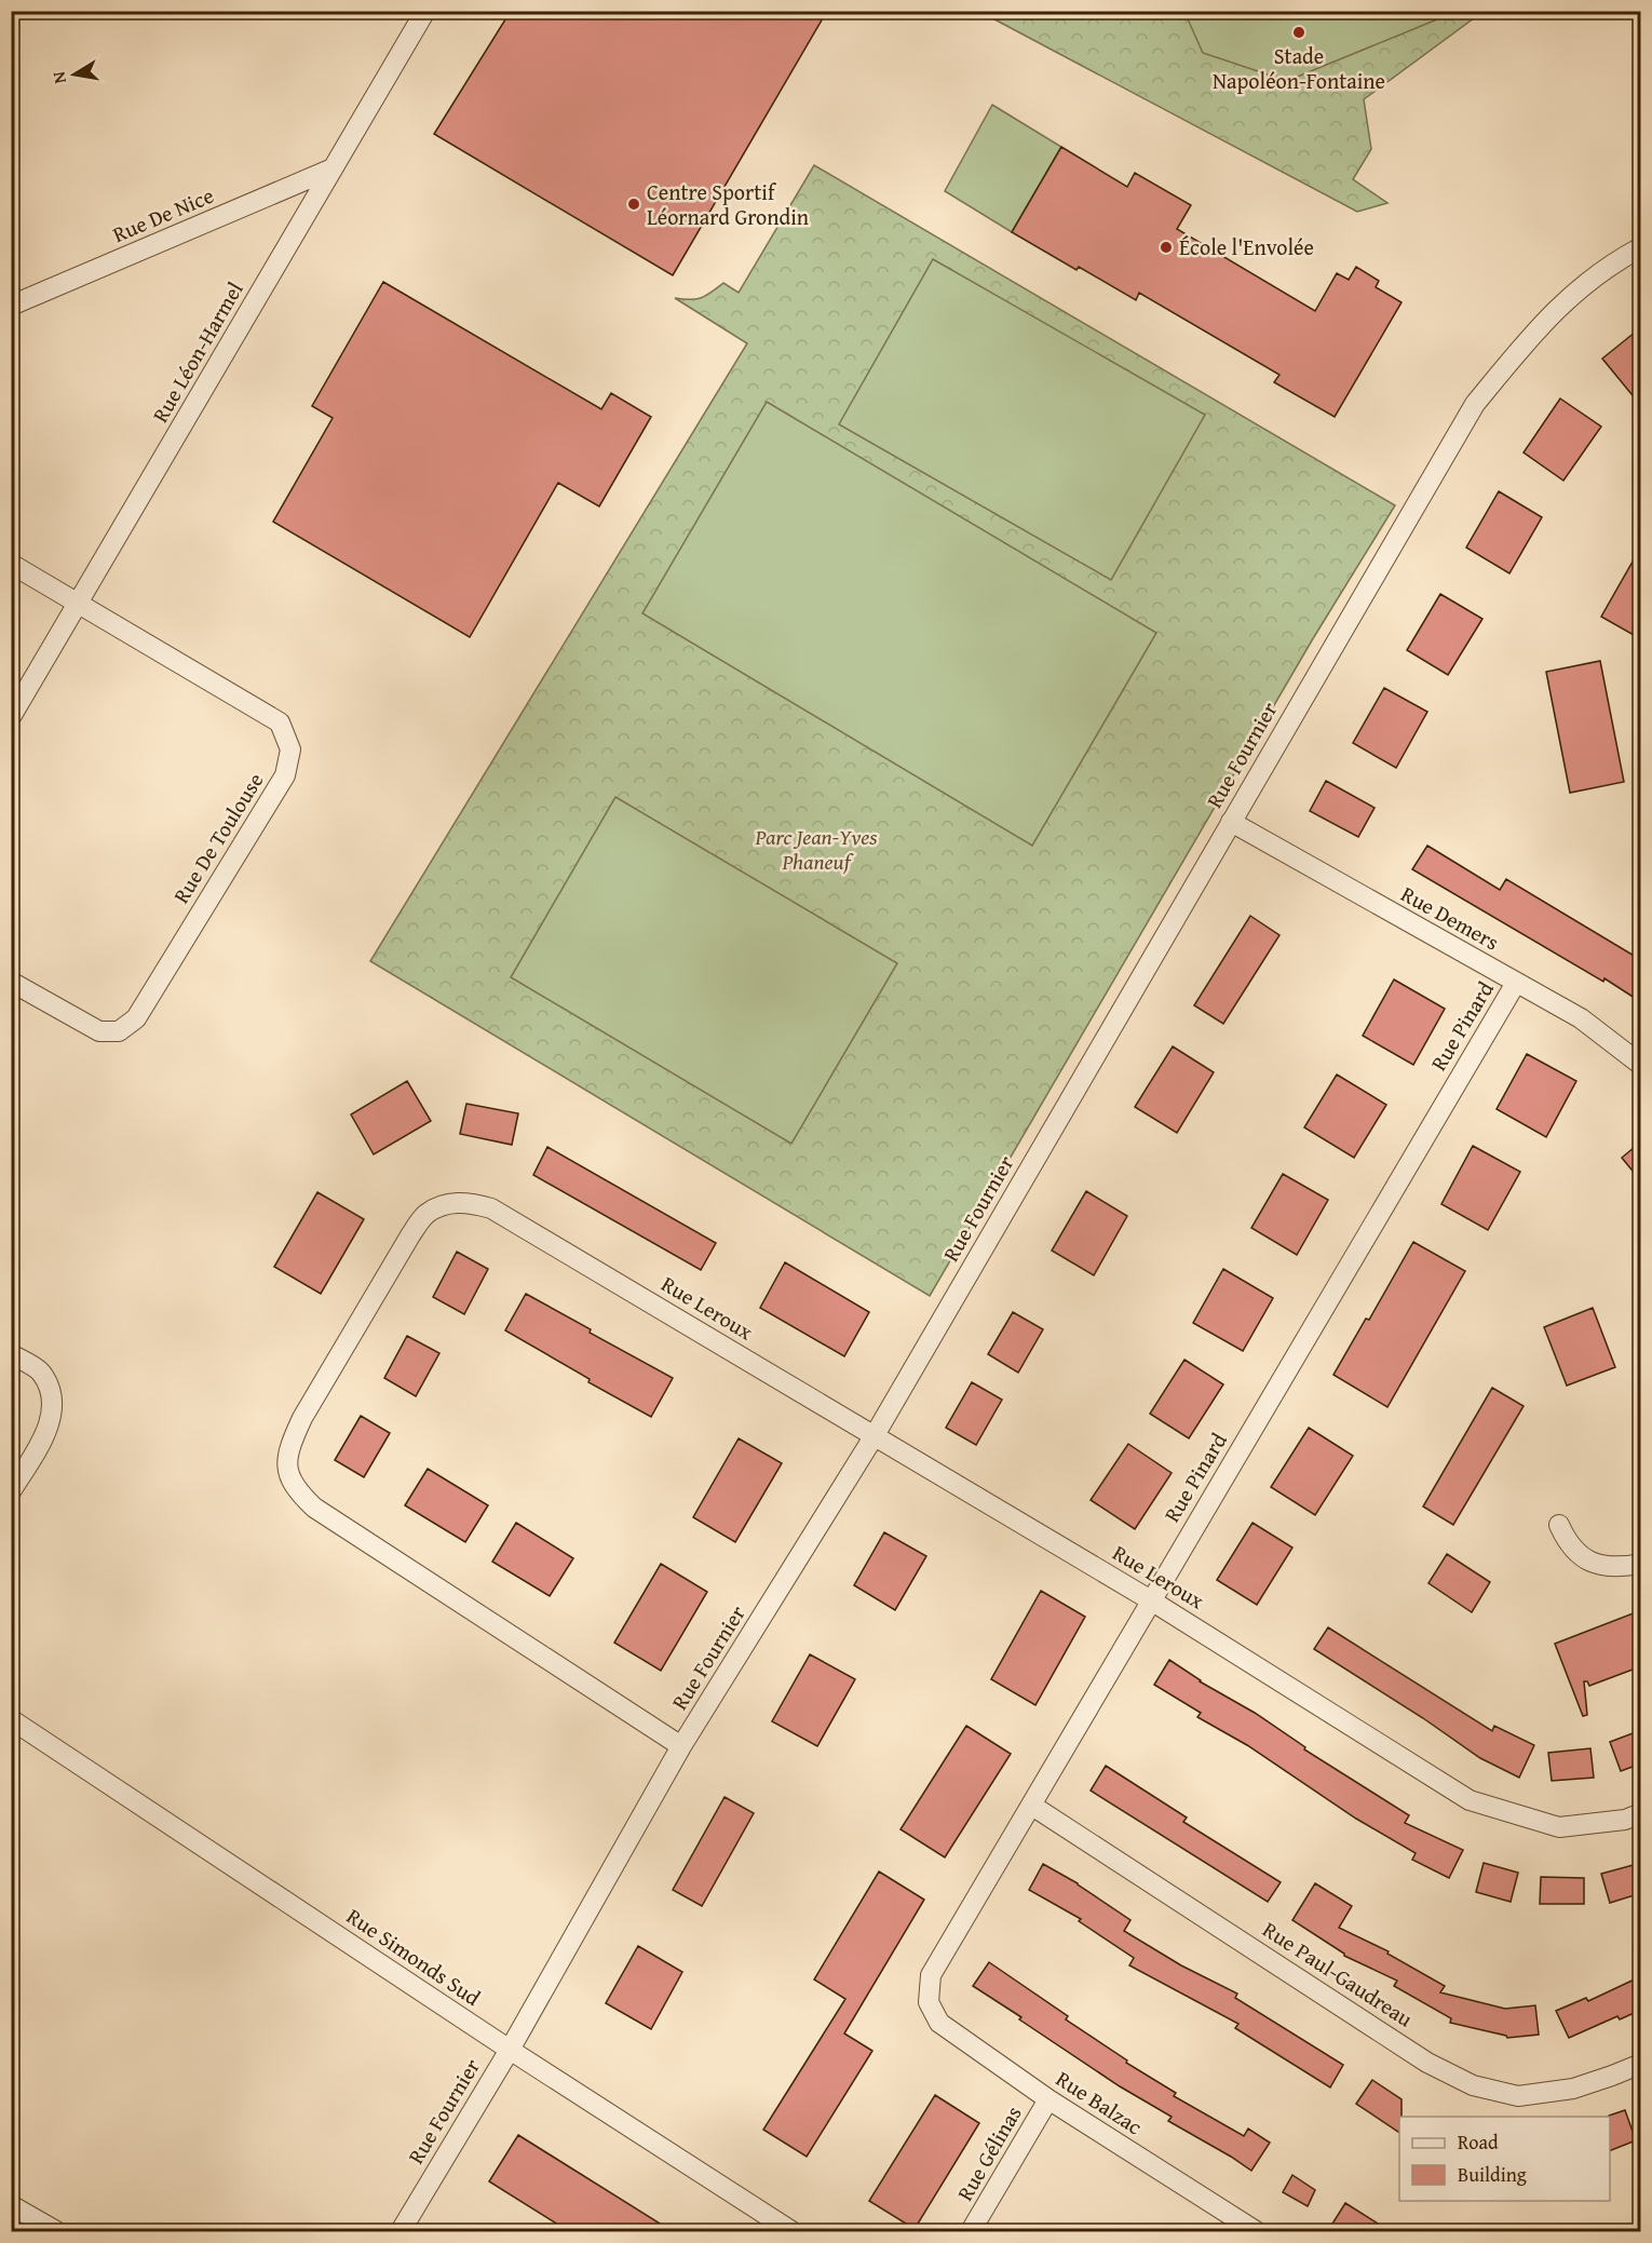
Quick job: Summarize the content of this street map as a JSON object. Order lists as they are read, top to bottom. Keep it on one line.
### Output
{"streets":{"street":["Rue De Nice","Rue Léon-Harmel","Rue Fournier","Rue De Toulouse","Rue Demers","Rue Pinard","Rue Leroux","Rue Simonds Sud","Rue Paul-Gaudreau","Rue Balzac","Rue Gélinas"]},"crossings":[["Rue De Nice","Rue Léon-Harmel"],["Rue Léon-Harmel","Rue De Toulouse"],["Rue Fournier","Rue Demers"],["Rue Fournier","Rue Leroux"],["Rue Fournier","Rue Simonds Sud"],["Rue Demers","Rue Pinard"],["Rue Pinard","Rue Leroux"],["Rue Pinard","Rue Paul-Gaudreau"],["Rue Pinard","Rue Balzac"],["Rue Balzac","Rue Gélinas"]],"parks":["Parc Jean-Yves Phaneuf"],"places":["Stade Napoléon-Fontaine","Centre Sportif Léornard Grondin","École l'Envolée"],"legend":["Road","Building"],"north":"left"}
